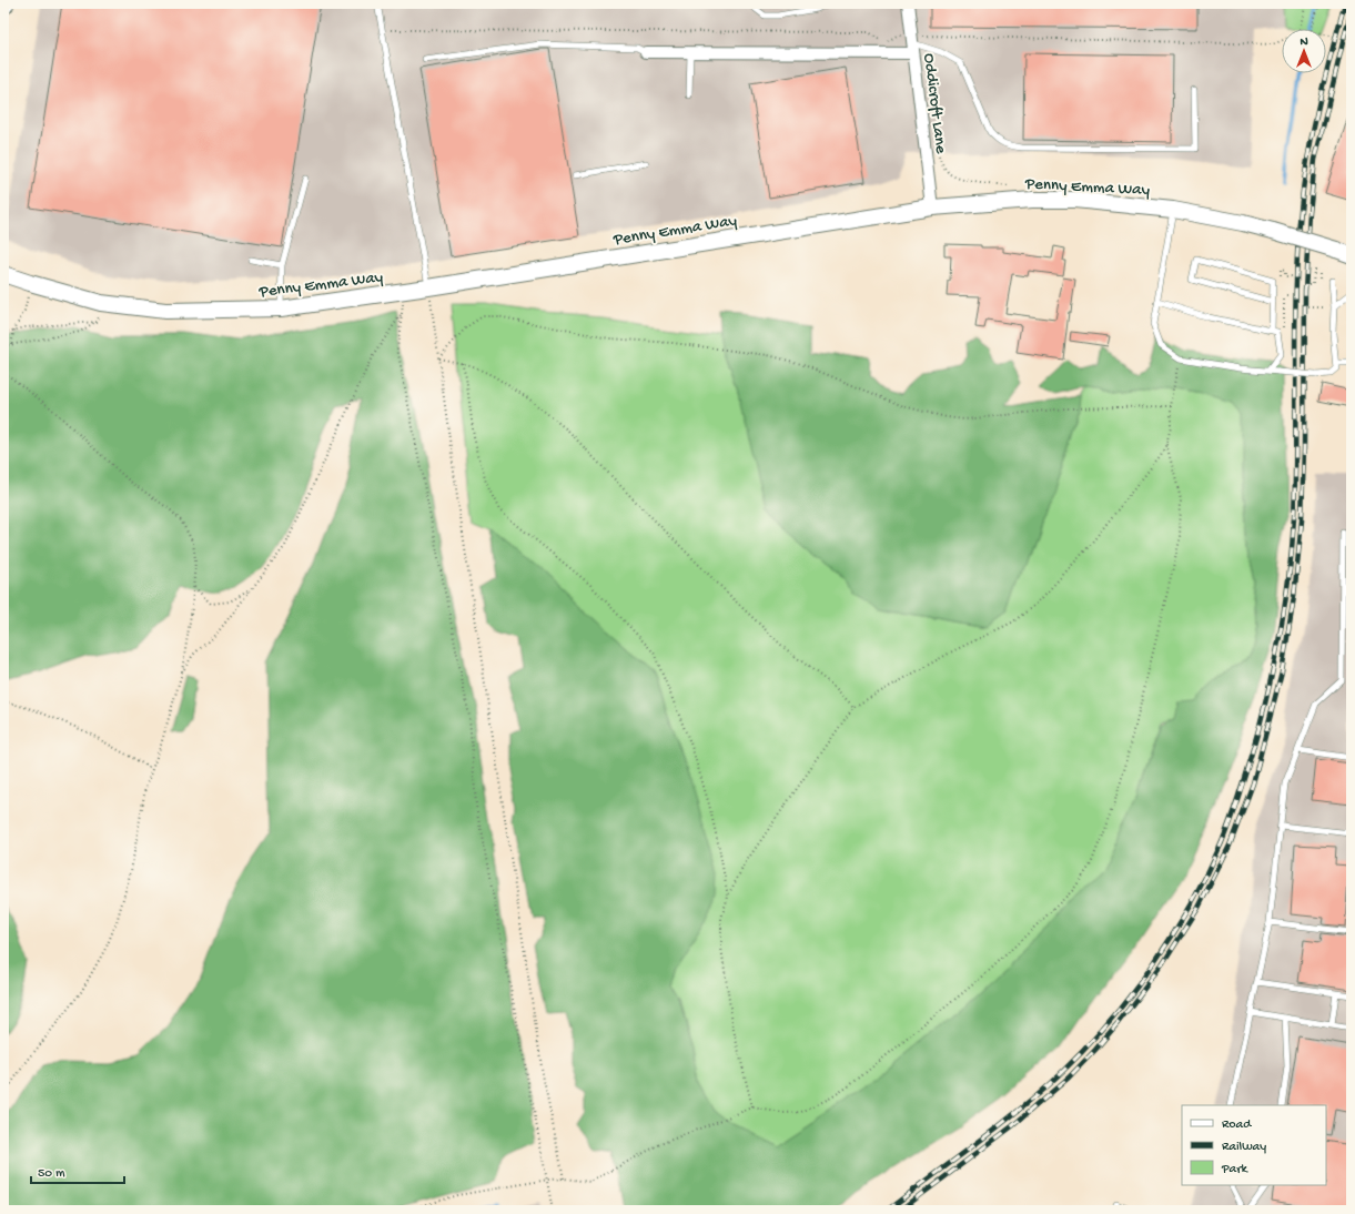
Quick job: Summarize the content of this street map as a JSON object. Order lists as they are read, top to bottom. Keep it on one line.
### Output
{"streets":{"main road":["Penny Emma Way"],"street":["Oddicroft Lane"]},"crossings":[["Oddicroft Lane","Penny Emma Way"]],"legend":["Road","Railway","Park"],"scale_bar":"50 m","north":"top"}
